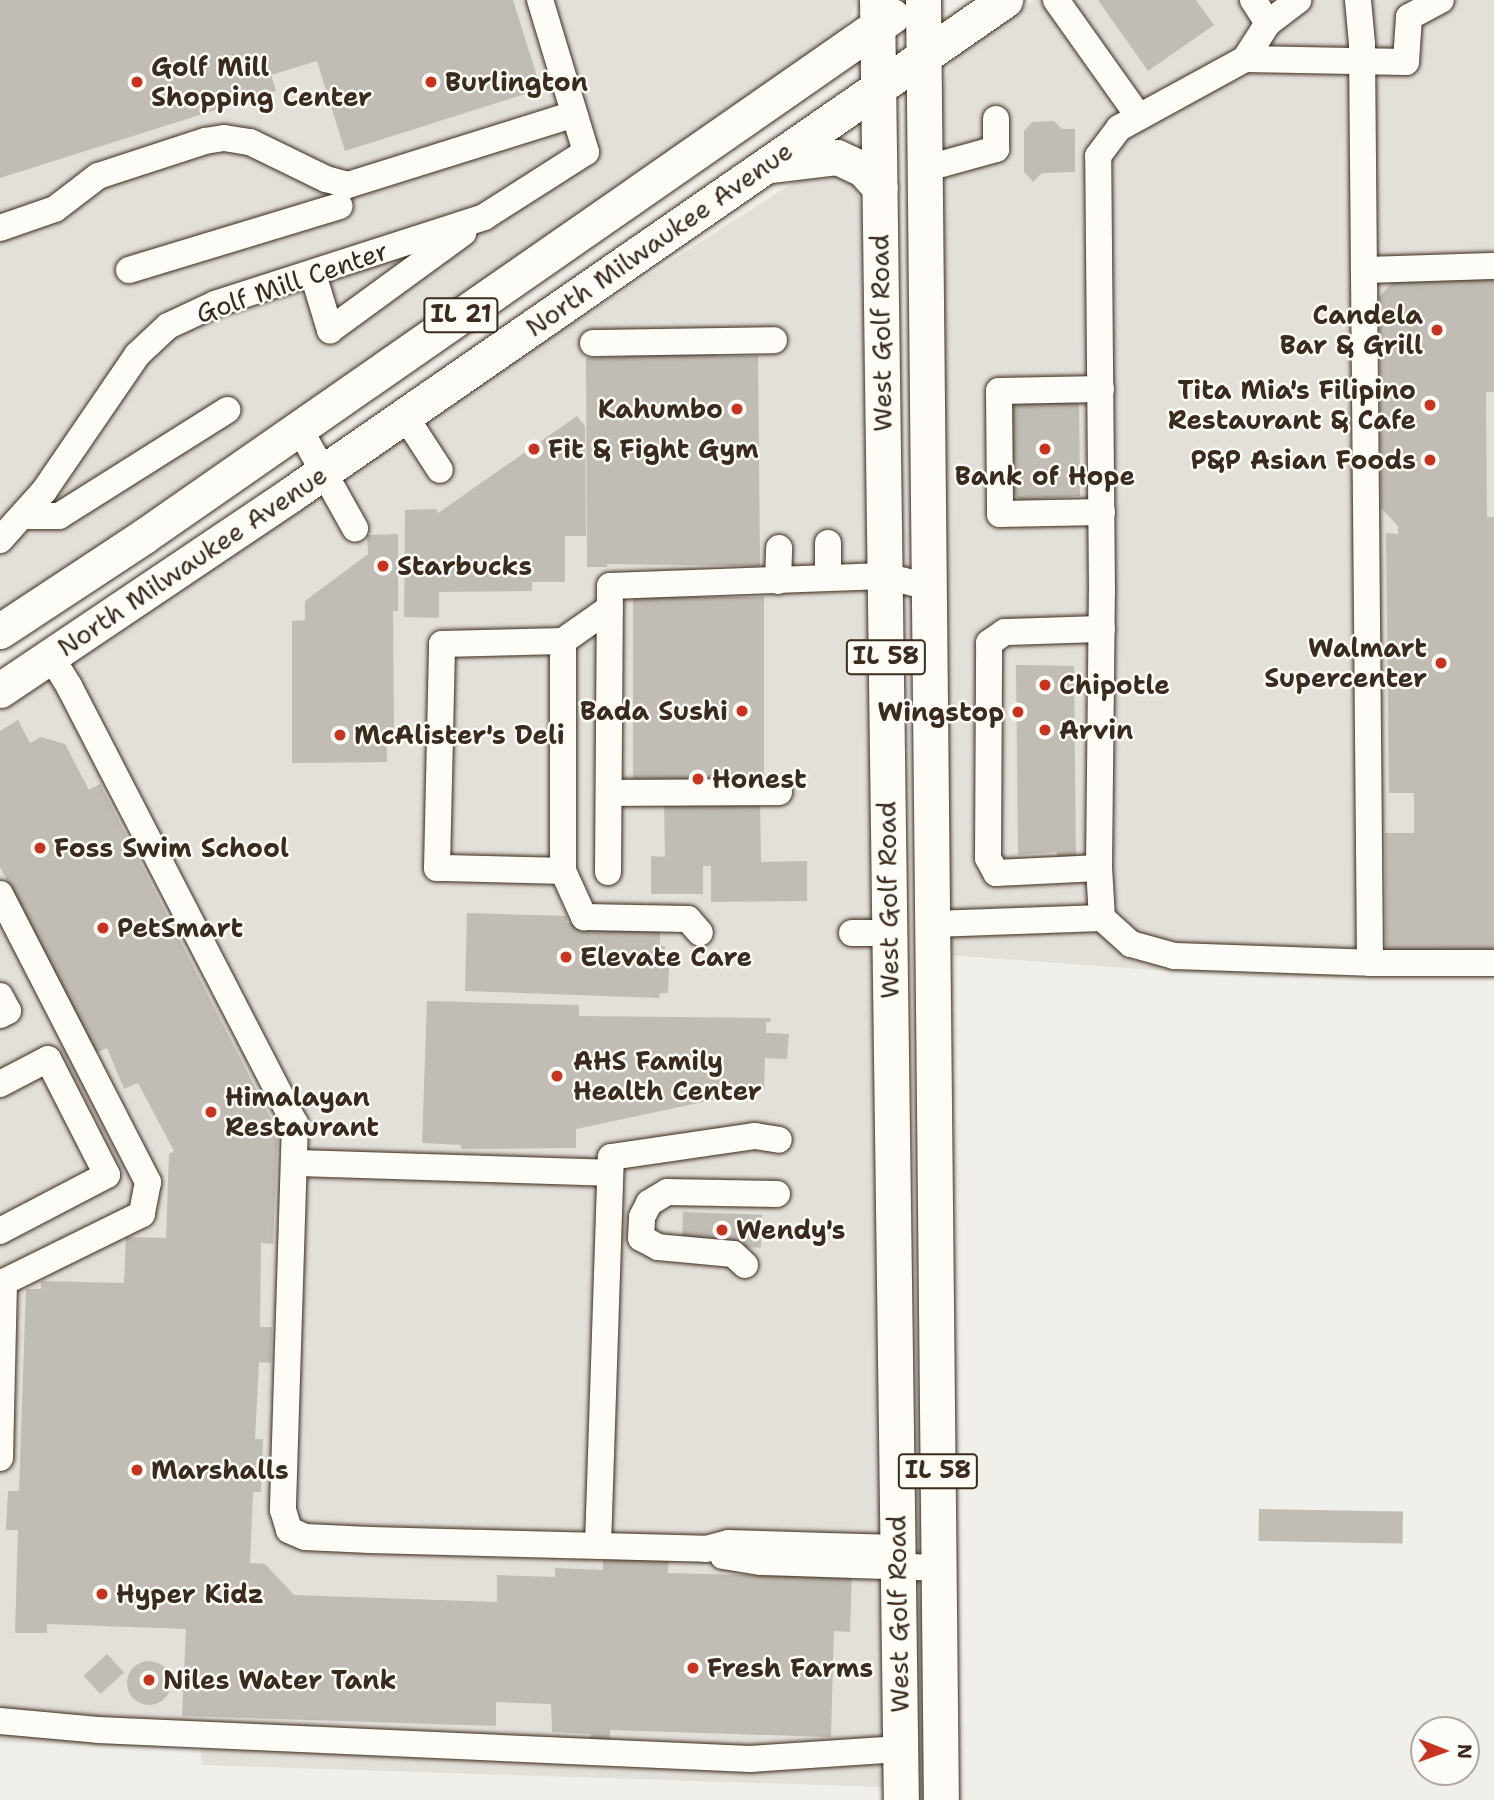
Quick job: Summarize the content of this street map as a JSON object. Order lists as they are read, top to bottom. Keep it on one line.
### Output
{"streets":{"main road":["North Milwaukee Avenue","IL 21","West Golf Road","IL 58"],"lane":["Golf Mill Center"]},"crossings":[["North Milwaukee Avenue","West Golf Road"]],"places":["Golf Mill Shopping Center","Burlington","Candela Bar & Grill","Tita Mia's Filipino Restaurant & Cafe","Kahumbo","Fit & Fight Gym","Bank of Hope","P&P Asian Foods","Starbucks","Walmart Supercenter","Chipotle","Bada Sushi","Wingstop","Arvin","McAlister's Deli","Honest","Foss Swim School","PetSmart","Elevate Care","AHS Family Health Center","Himalayan Restaurant","Wendy's","Marshalls","Hyper Kidz","Fresh Farms","Niles Water Tank"],"north":"right"}
